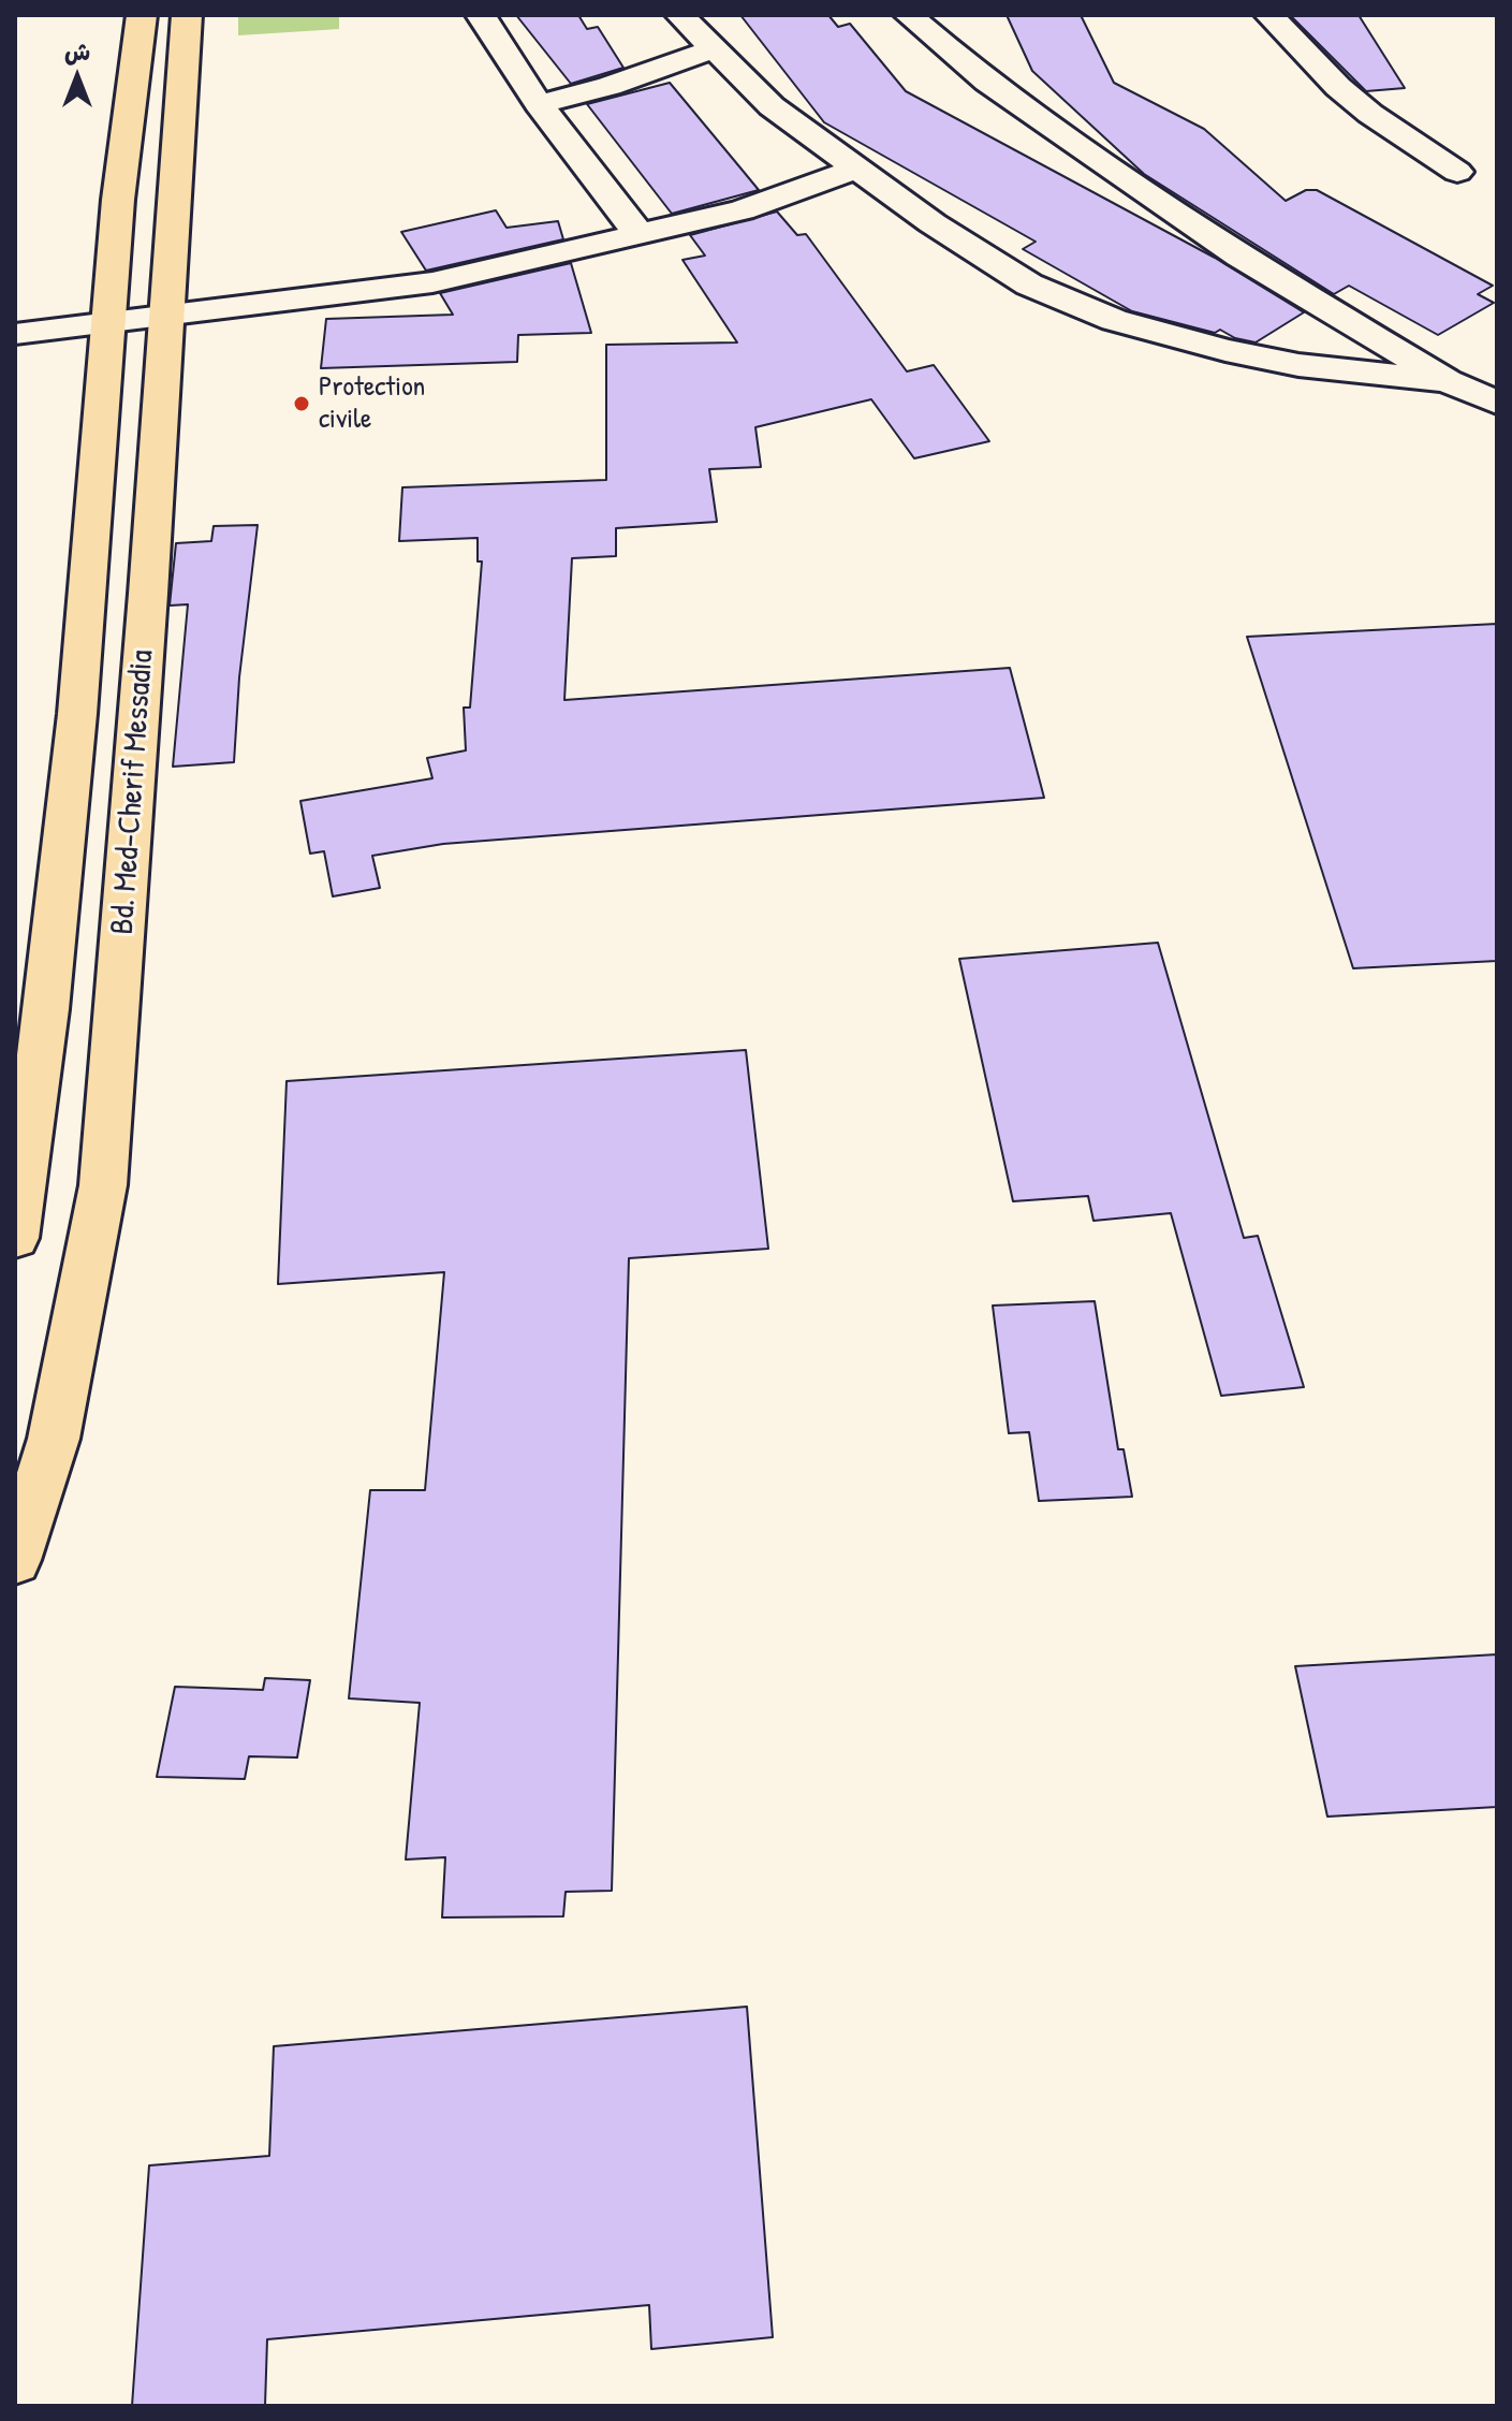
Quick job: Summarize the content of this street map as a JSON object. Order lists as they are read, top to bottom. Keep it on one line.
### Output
{"streets":{"highway":["Bd. Med-Cherif Messadia"]},"places":["Protection civile"],"north":"top"}
